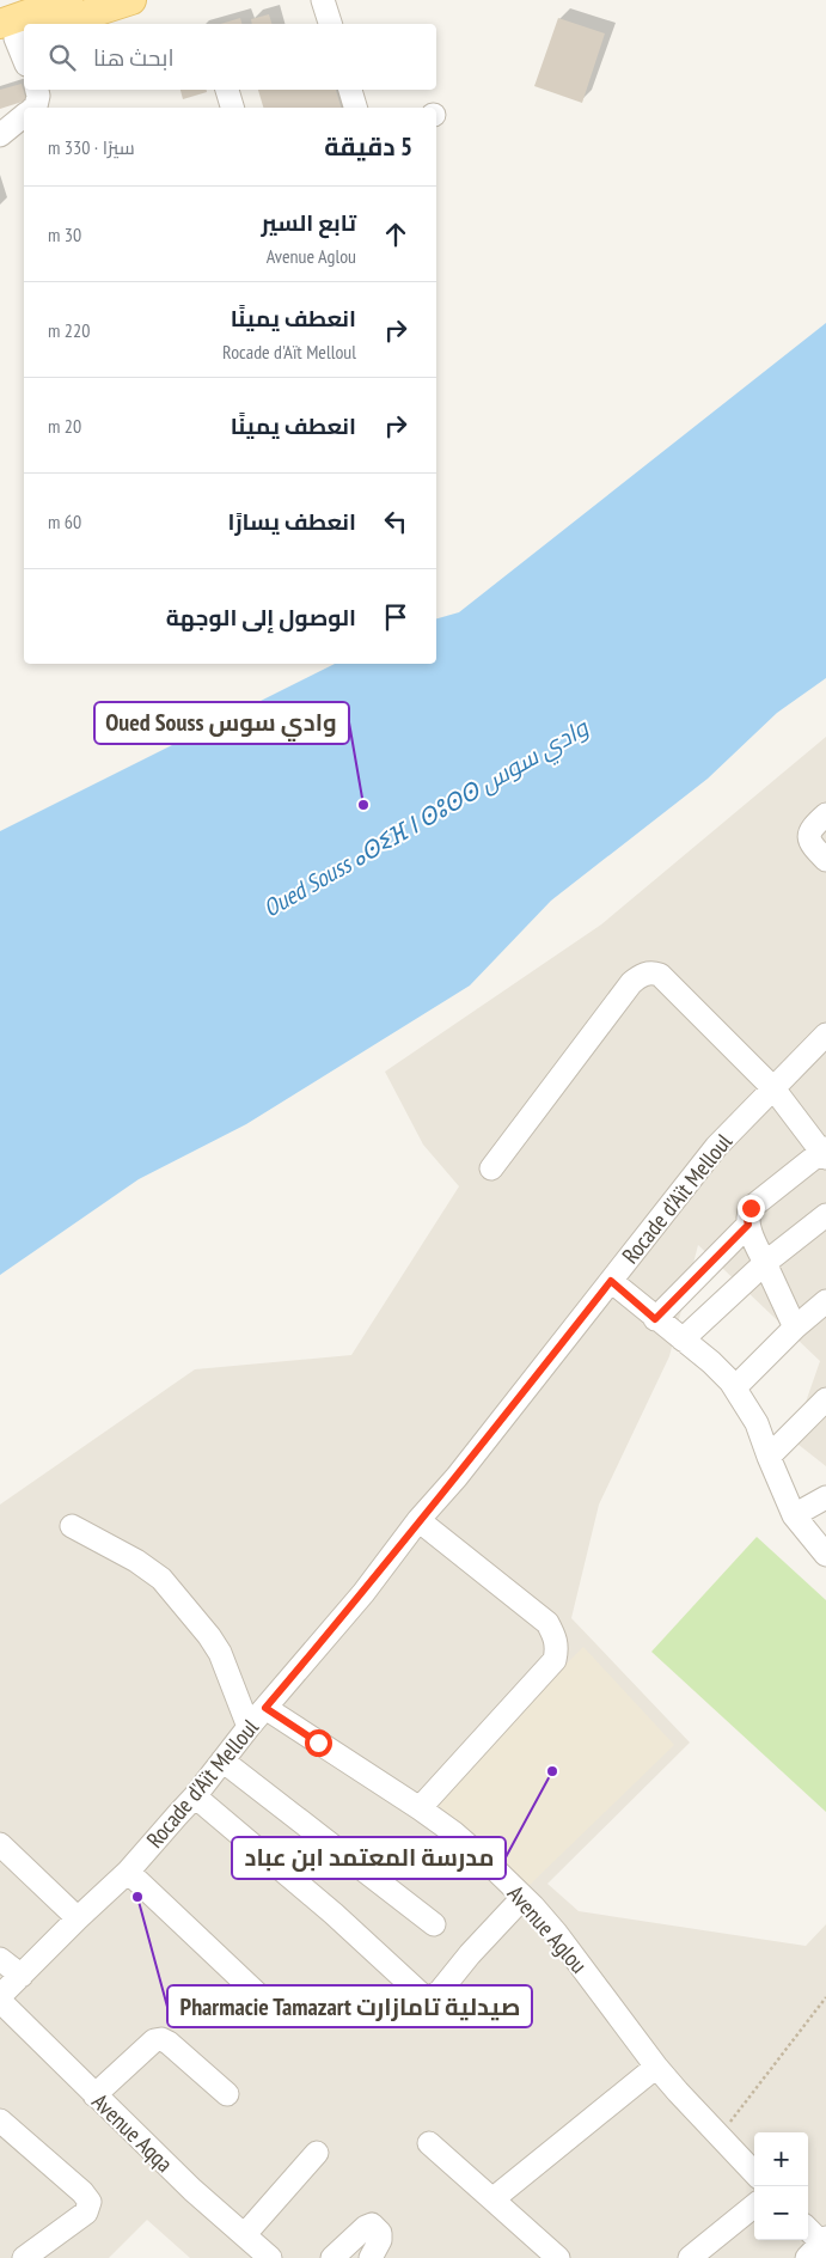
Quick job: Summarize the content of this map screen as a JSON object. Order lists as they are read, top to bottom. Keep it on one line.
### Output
{"streets":{"street":["Rocade d'Aït Melloul","Avenue Aglou","Avenue Aqqa"]},"crossings":[["Rocade d'Aït Melloul","Avenue Aglou"]],"water":["Oued Souss ⴰⵙⵉⴼ ⵏ ⵙⵓⵙⵙ وادي سوس"],"places":["Oued Souss وادي سوس","مدرسة المعتمد ابن عباد","Pharmacie Tamazart صيدلية تامازارت"],"page":{"search":"ابحث هنا","heading":["5 دقيقة","سيرًا · 330 m"],"list":[["تابع السير","Avenue Aglou","30 m"],["انعطف يمينًا","Rocade d'Aït Melloul","220 m"],["انعطف يمينًا","20 m"],["انعطف يسارًا","60 m"],"الوصول إلى الوجهة"],"map_buttons":["+","−"]}}
